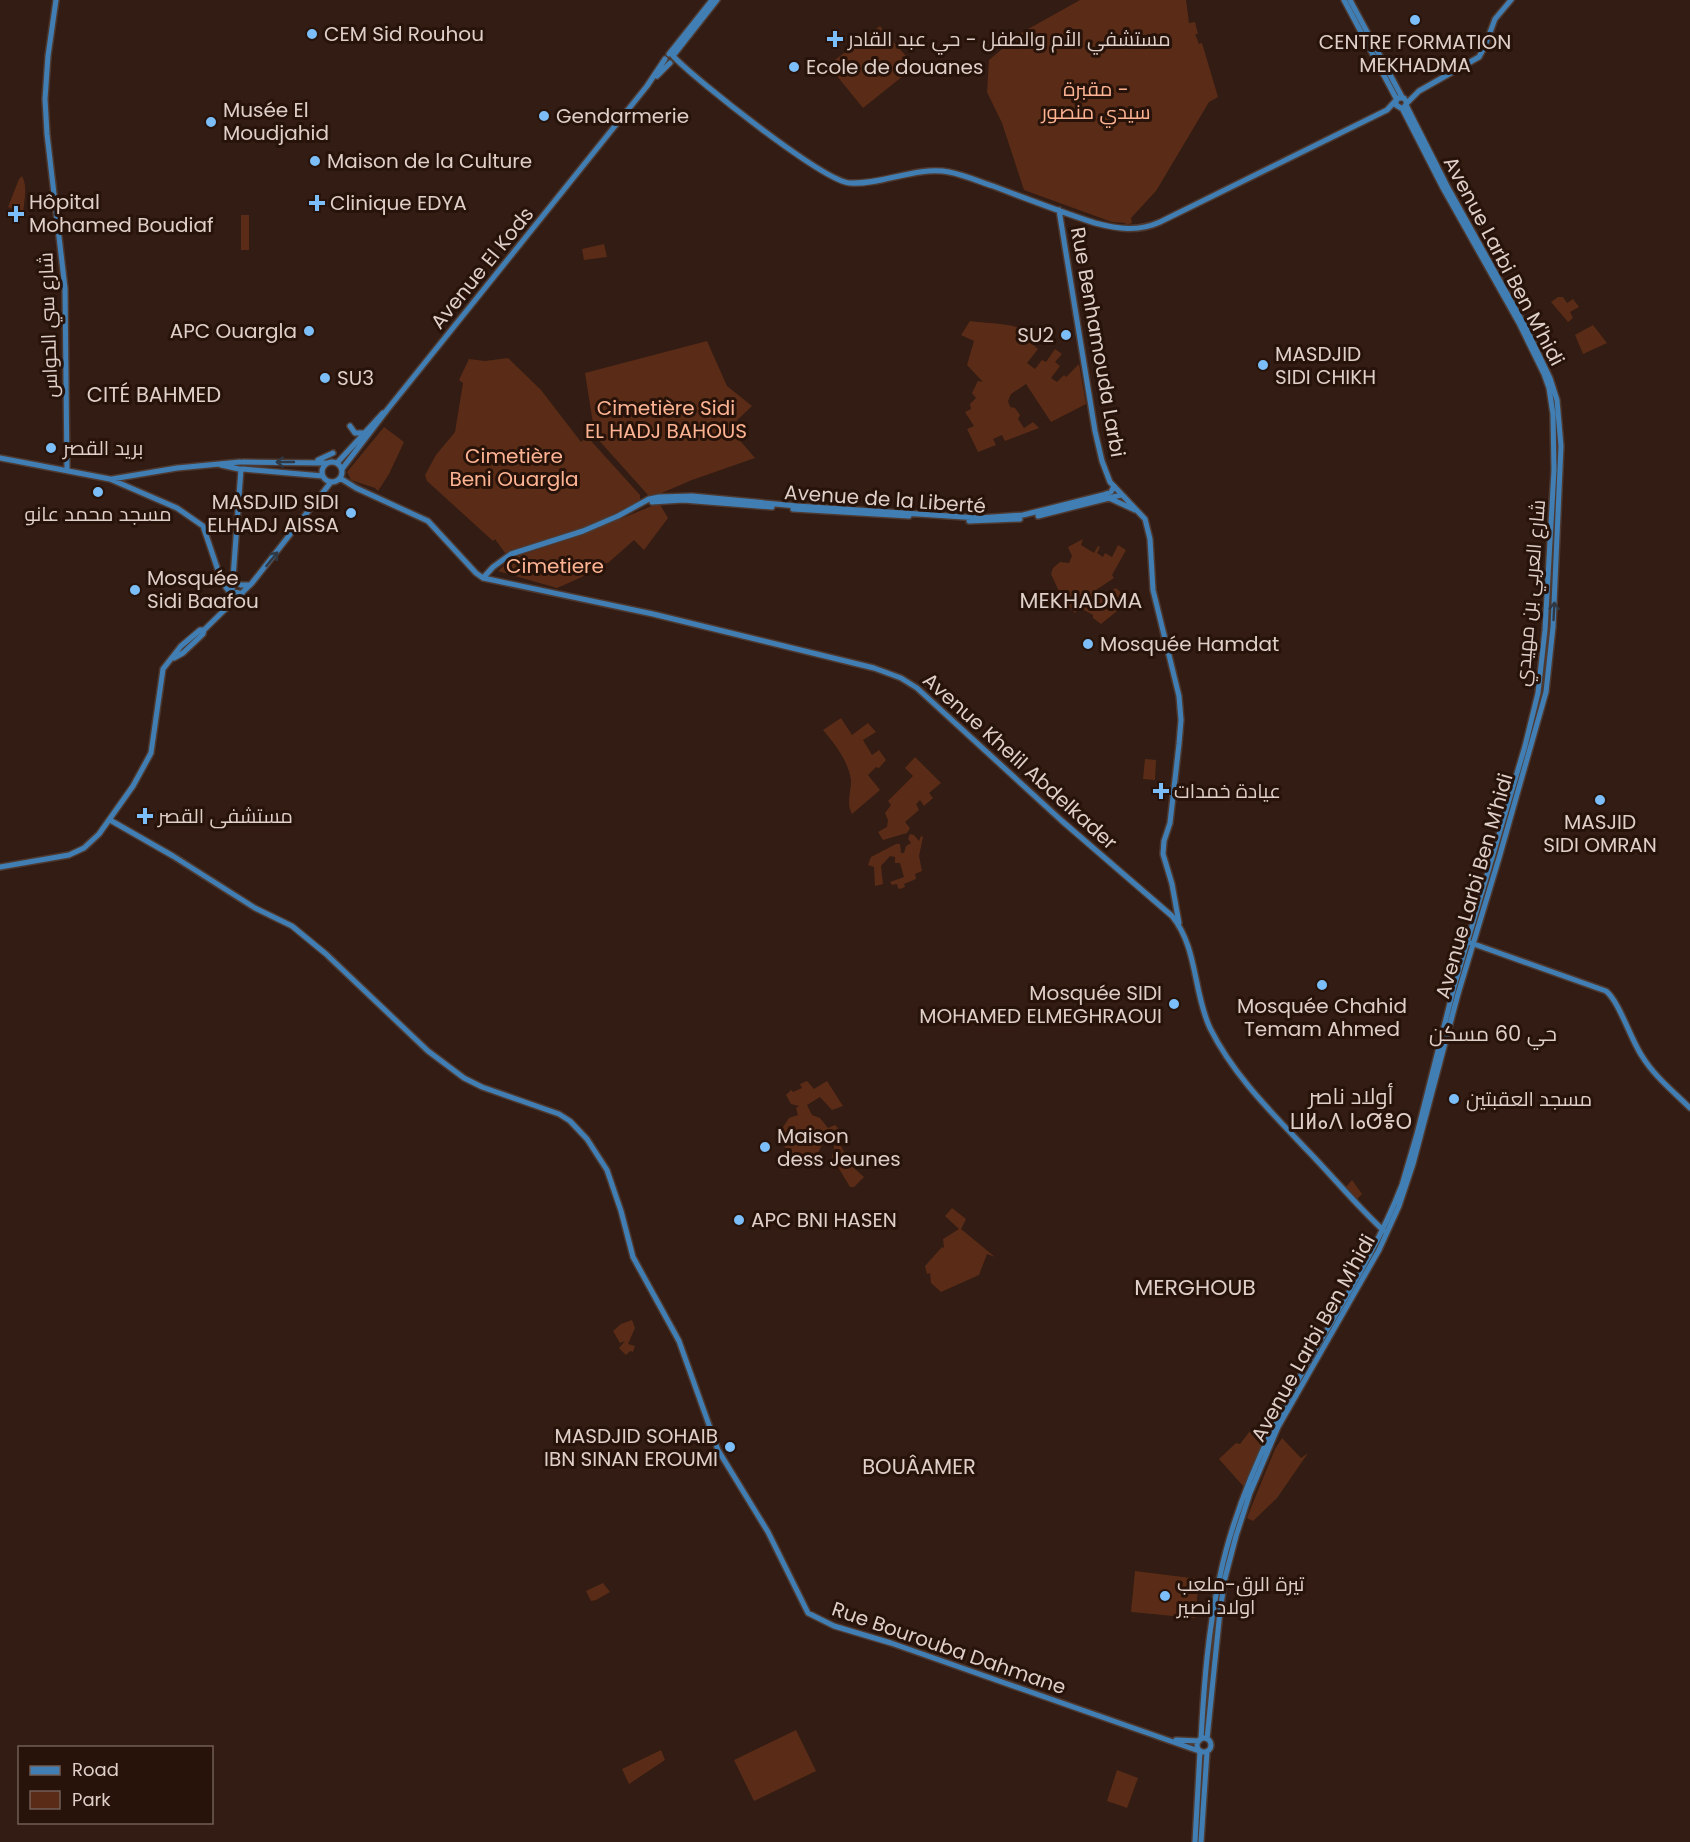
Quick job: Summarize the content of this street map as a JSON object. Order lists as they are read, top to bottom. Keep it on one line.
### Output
{"streets":{"street":["Avenue Larbi Ben M'hidi","Avenue El Kods","شارع سي الحواس","Rue Benhamouda Larbi","Avenue de la Liberté","شارع العربي بن مهيدي","Avenue Khelil Abdelkader","Rue Bourouba Dahmane"]},"crossings":[["Avenue Larbi Ben M'hidi","شارع العربي بن مهيدي"],["Avenue Larbi Ben M'hidi","Avenue Khelil Abdelkader"],["Rue Benhamouda Larbi","Avenue de la Liberté"],["Rue Benhamouda Larbi","Avenue Khelil Abdelkader"],["Avenue de la Liberté","Avenue Khelil Abdelkader"]],"districts":["CITÉ BAHMED","MEKHADMA","حي 60 مسكن","أولاد ناصر ⵡⵍⴰⴷ ⵏⴰⵚⴻⵔ","MERGHOUB","BOUÂAMER"],"parks":["مقبرة - سيدي منصور","Cimetière Sidi EL HADJ BAHOUS","Cimetière Beni Ouargla","Cimetiere"],"places":{"other":["CENTRE FORMATION MEKHADMA","CEM Sid Rouhou","Ecole de douanes","Gendarmerie","Musée El Moudjahid","Maison de la Culture","APC Ouargla","SU2","MASDJID SIDI CHIKH","SU3","بريد القصر","مسجد محمد عانو","MASDJID SIDI ELHADJ AISSA","Mosquée Sidi Baafou","Mosquée Hamdat","MASJID SIDI OMRAN","Mosquée Chahid Temam Ahmed","Mosquée SIDI MOHAMED ELMEGHRAOUI","مسجد العقبتين","Maison dess Jeunes","APC BNI HASEN","MASDJID SOHAIB IBN SINAN EROUMI","تيرة الرق-ملعب اولاد نصير"],"health":["مستشفي الأم والطفل - حي عبد القادر","Clinique EDYA","Hôpital Mohamed Boudiaf","عيادة خمدات","مستشفى القصر"]},"legend":["Road","Park"]}
